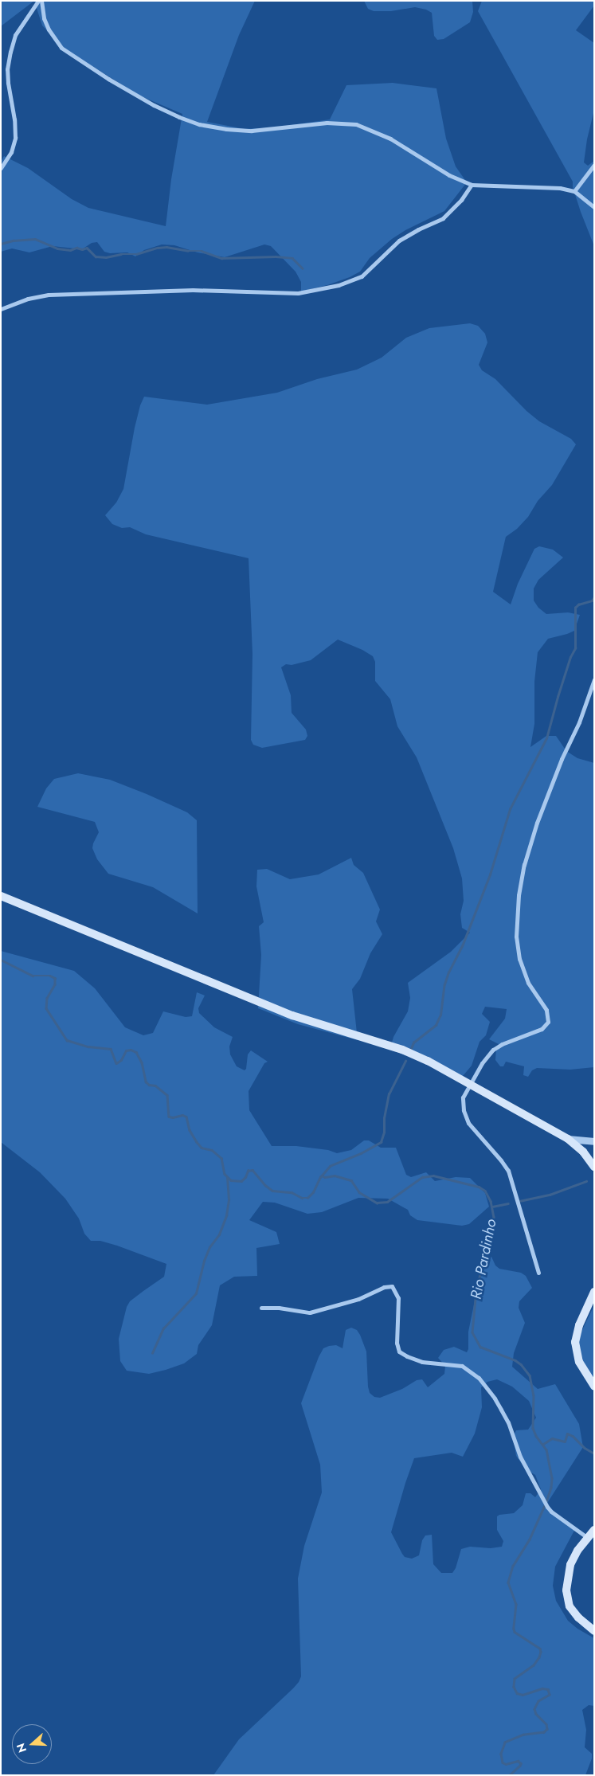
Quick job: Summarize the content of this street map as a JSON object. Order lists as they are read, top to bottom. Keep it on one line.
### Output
{"water":["Rio Pardinho"],"north":"left"}
